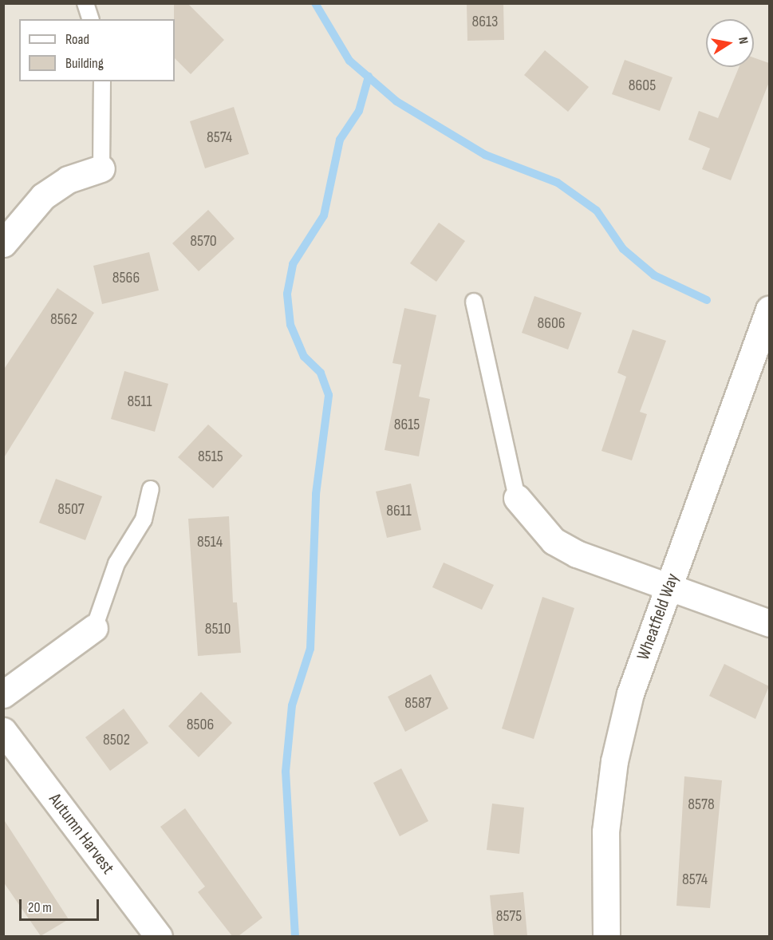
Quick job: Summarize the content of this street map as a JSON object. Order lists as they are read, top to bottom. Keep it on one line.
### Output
{"streets":{"street":["Wheatfield Way","Autumn Harvest"]},"house_numbers":["8613","8605","8574","8570","8566","8562","8606","8511","8615","8515","8507","8611","8514","8510","8587","8506","8502","8578","8574","8575"],"legend":["Road","Building"],"scale_bar":"20 m","north":"right"}
